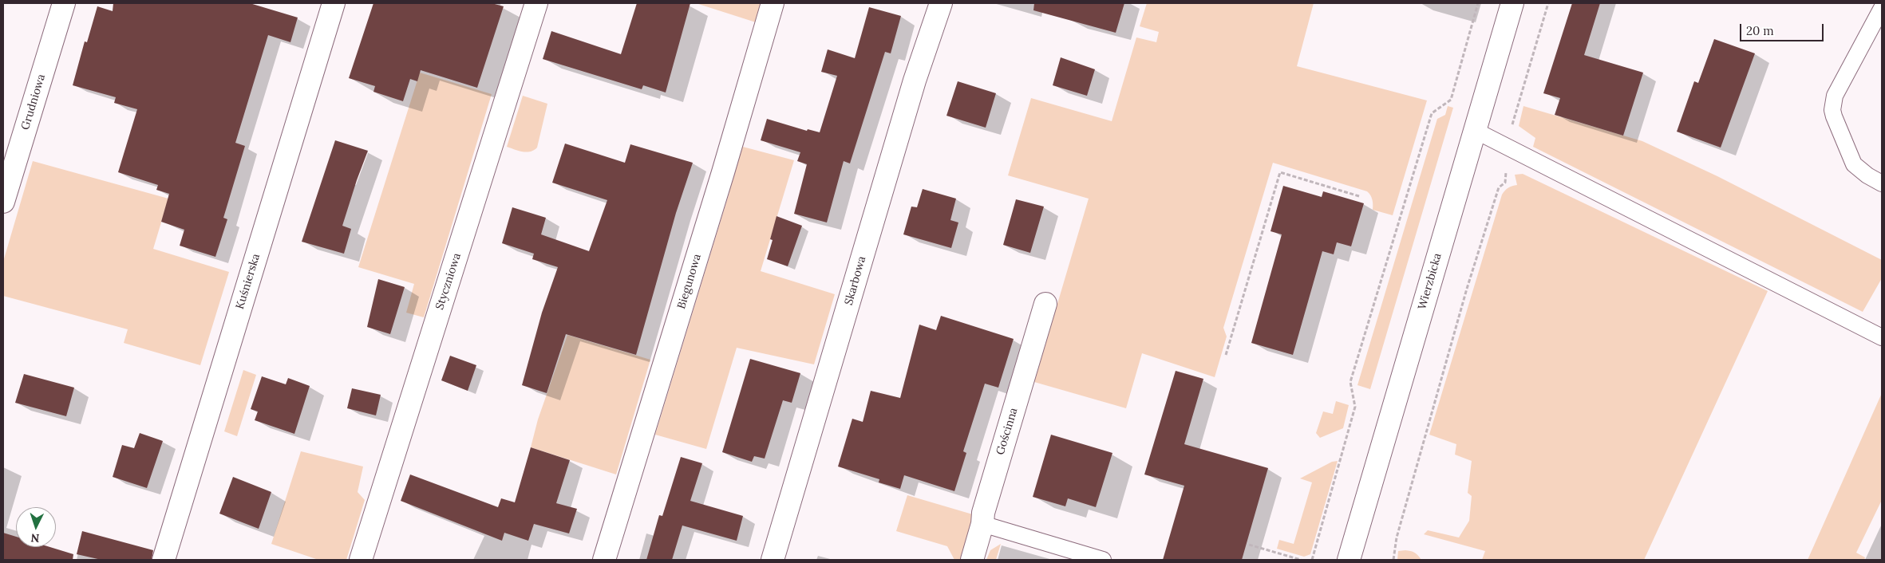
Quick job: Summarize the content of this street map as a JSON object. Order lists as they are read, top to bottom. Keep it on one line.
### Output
{"streets":{"street":["Grudniowa","Skarbowa","Kuśnierska","Styczniowa","Biegunowa","Wierzbicka","Gościnna"]},"scale_bar":"20 m","north":"bottom"}
